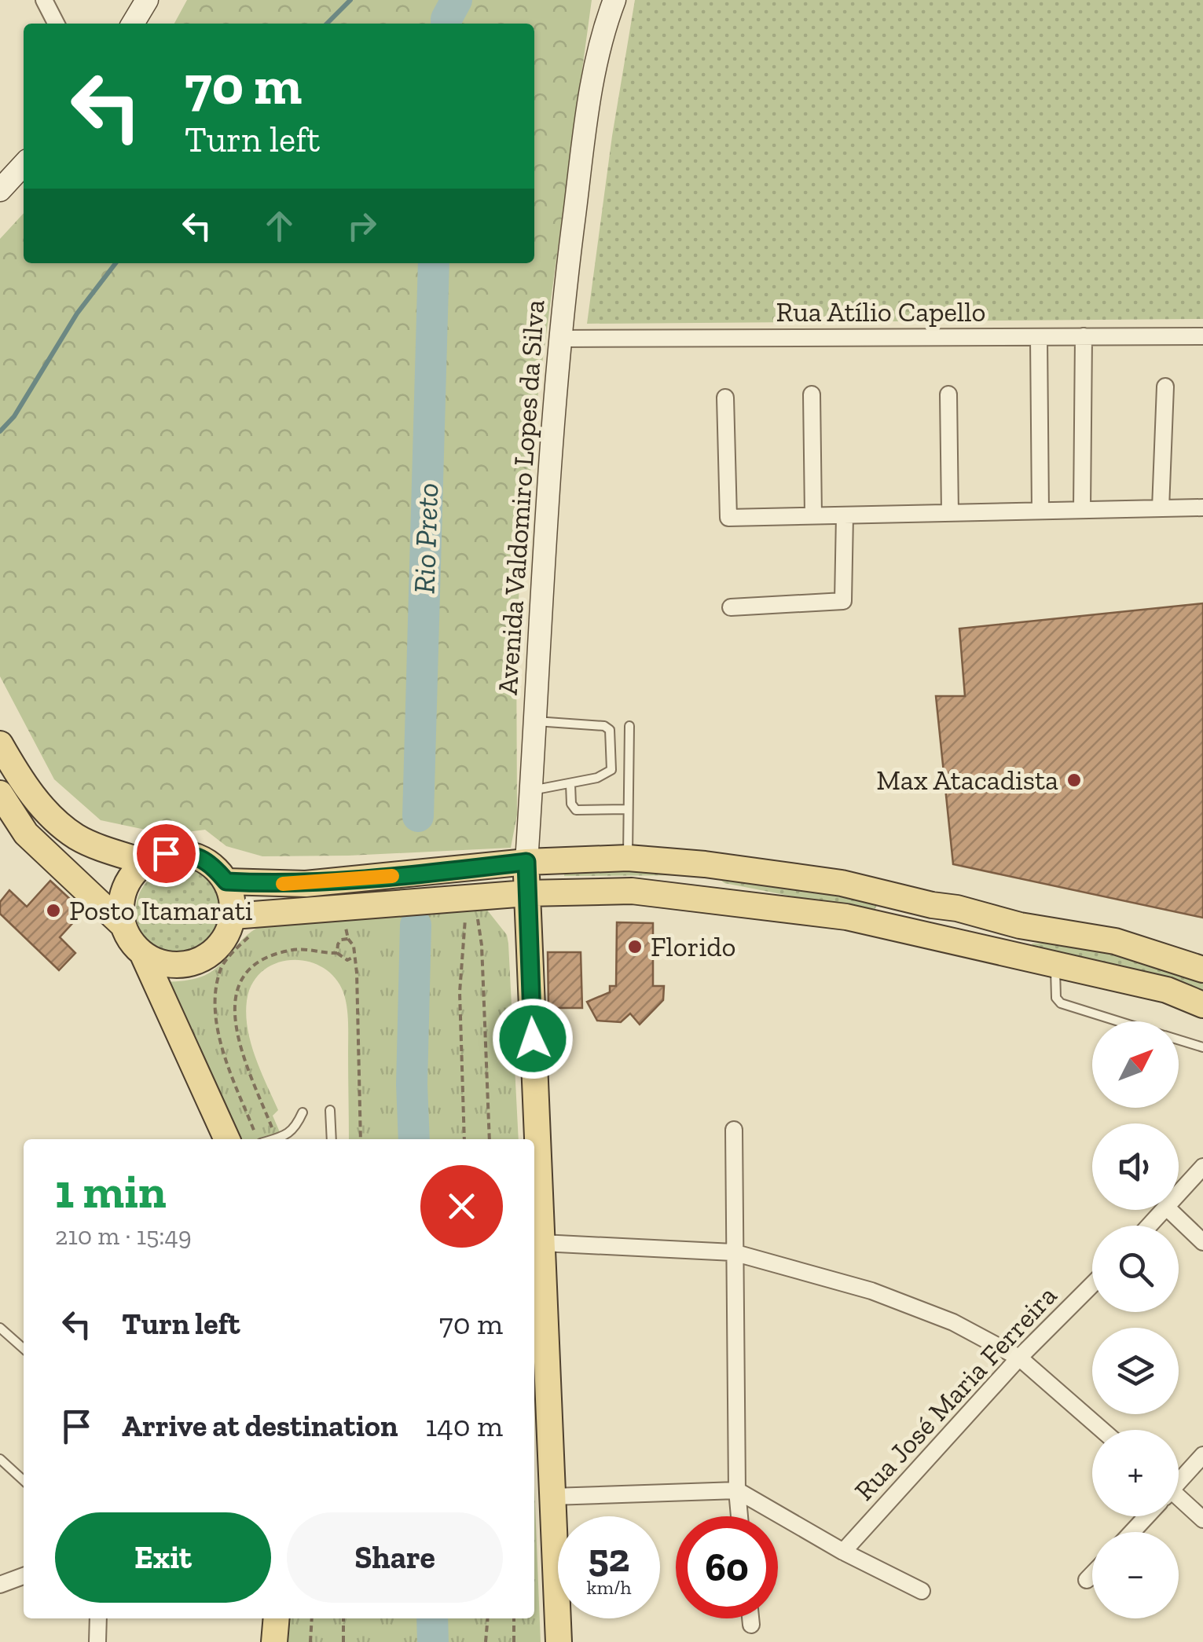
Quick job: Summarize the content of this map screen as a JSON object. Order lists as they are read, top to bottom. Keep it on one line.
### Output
{"streets":{"main road":["Avenida Valdomiro Lopes da Silva"],"street":["Rua Atílio Capello","Rua José Maria Ferreira"]},"crossings":[["Rua Atílio Capello","Avenida Valdomiro Lopes da Silva"]],"water":["Rio Preto"],"places":["Max Atacadista","Posto Itamarati","Florido"],"north":"top right","page":{"turn":["70 m","Turn left"],"map_buttons":["+","−"],"heading":["1 min","210 m · 15:49"],"list":[{"name":"Turn left","value":"70 m"},{"name":"Arrive at destination","value":"140 m"}],"buttons":["Exit","Share"],"speed":"52 km/h","limit":"60"}}
